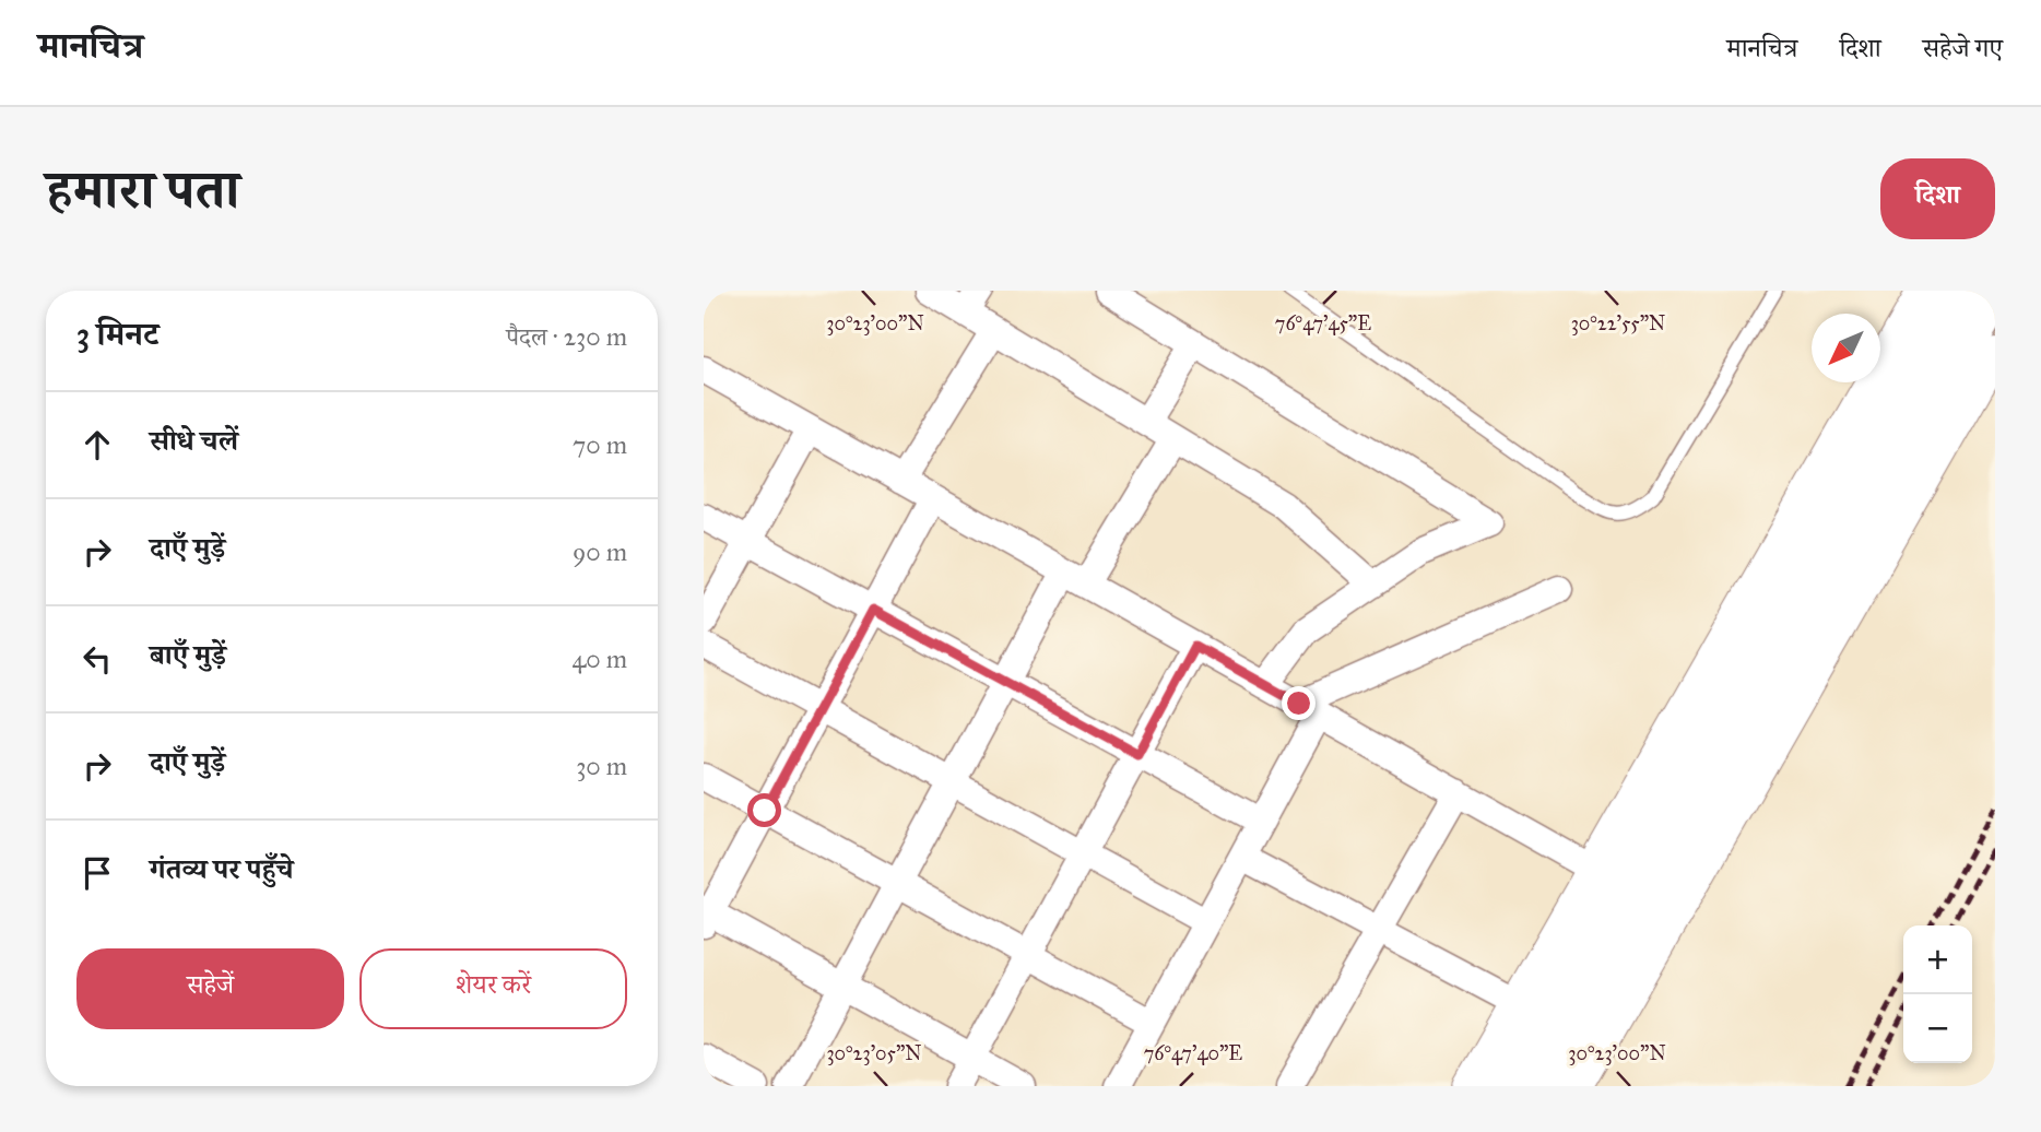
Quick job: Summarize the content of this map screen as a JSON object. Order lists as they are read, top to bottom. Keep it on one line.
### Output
{"north":"bottom left","page":{"header":"मानचित्र","nav":["मानचित्र","दिशा","सहेजे गए"],"title":"हमारा पता","buttons":["दिशा",["सहेजें","शेयर करें"]],"heading":["3 मिनट","पैदल · 230 m"],"list":[["सीधे चलें","70 m"],["दाएँ मुड़ें","90 m"],["बाएँ मुड़ें","40 m"],["दाएँ मुड़ें","30 m"],"गंतव्य पर पहुँचे"],"map_buttons":["+","−"]},"coordinates":["76°47'45\"E","30°23'00\"N","30°22'55\"N","30°23'05\"N","76°47'40\"E"]}
